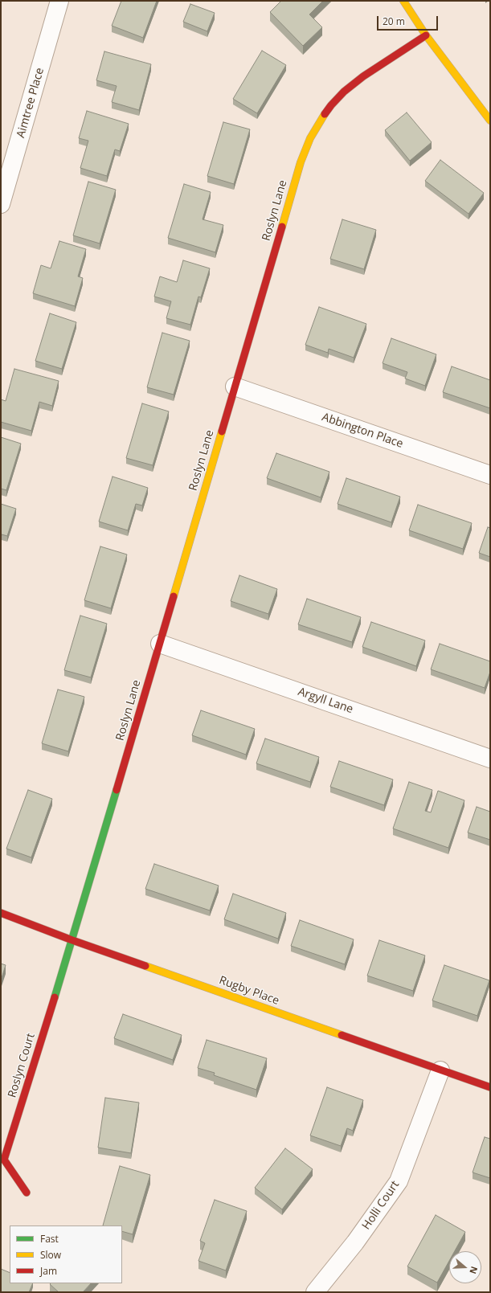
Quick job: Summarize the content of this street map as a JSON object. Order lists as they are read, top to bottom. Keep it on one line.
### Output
{"streets":{"street":["Aimtree Place","Roslyn Lane","Abbington Place","Argyll Lane","Rugby Place","Roslyn Court","Holli Court"]},"crossings":[["Roslyn Lane","Abbington Place"],["Roslyn Lane","Argyll Lane"],["Roslyn Lane","Rugby Place"],["Roslyn Lane","Roslyn Court"],["Rugby Place","Roslyn Court"],["Rugby Place","Holli Court"]],"legend":["Fast","Slow","Jam"],"scale_bar":"20 m","north":"right"}
